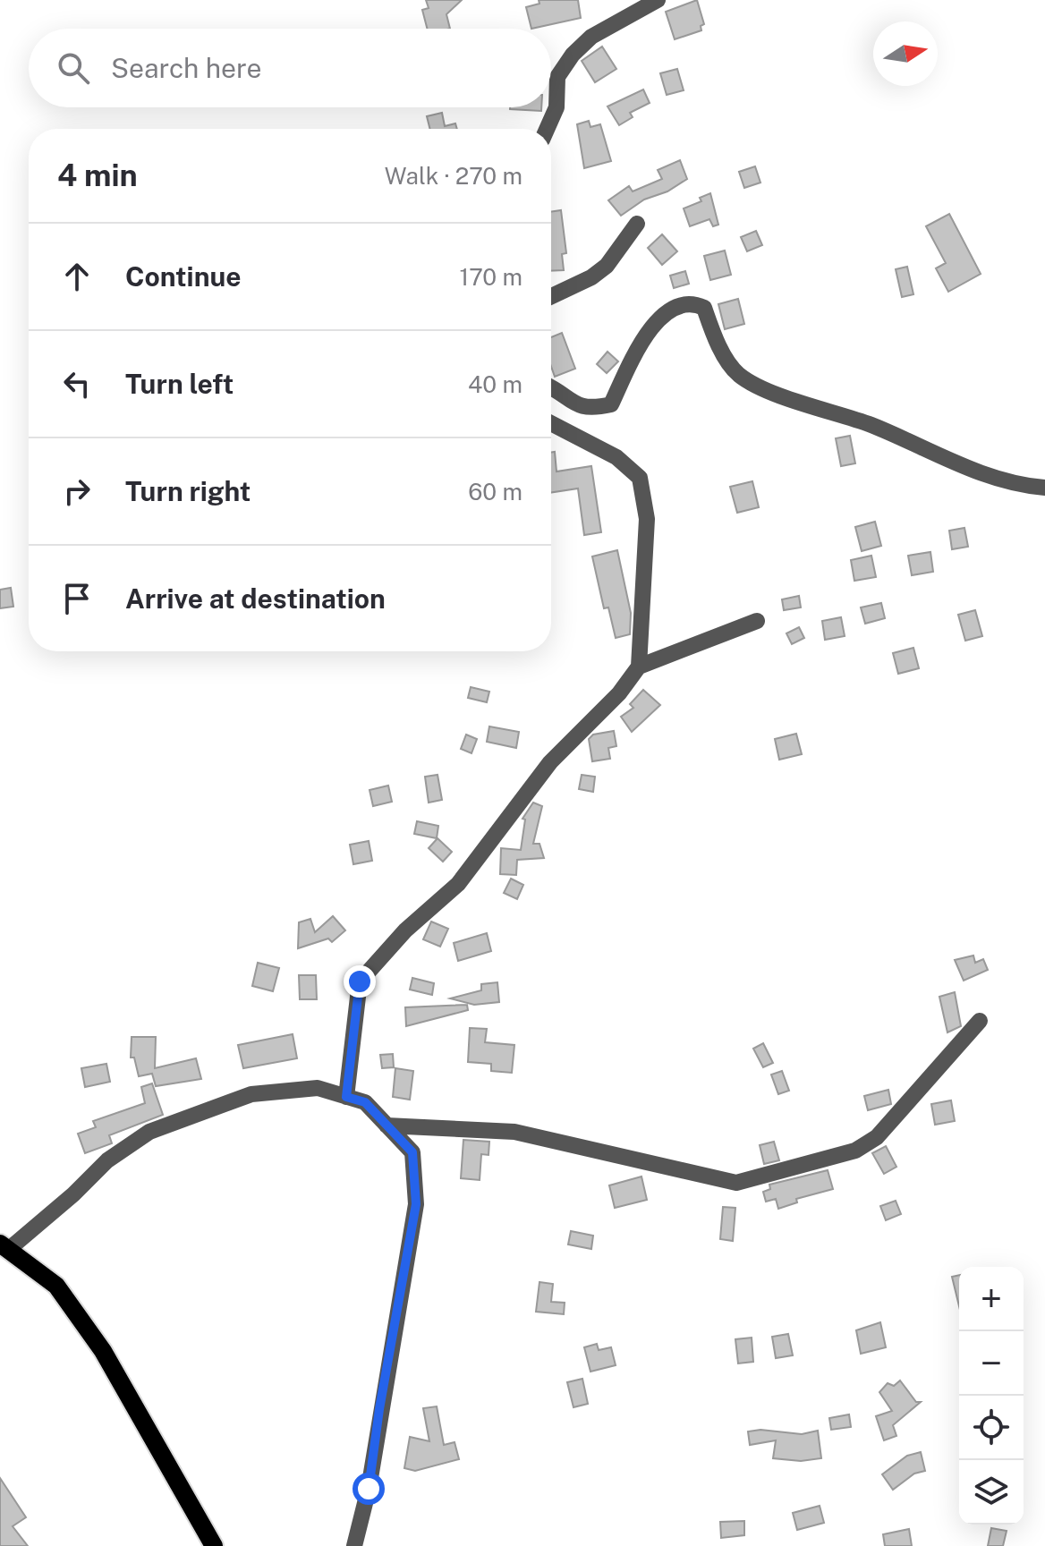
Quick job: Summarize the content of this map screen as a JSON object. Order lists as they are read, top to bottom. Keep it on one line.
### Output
{"north":"right","page":{"search":"Search here","heading":["4 min","Walk · 270 m"],"list":[["Continue","170 m"],["Turn left","40 m"],["Turn right","60 m"],"Arrive at destination"],"map_buttons":["+","−"]}}
